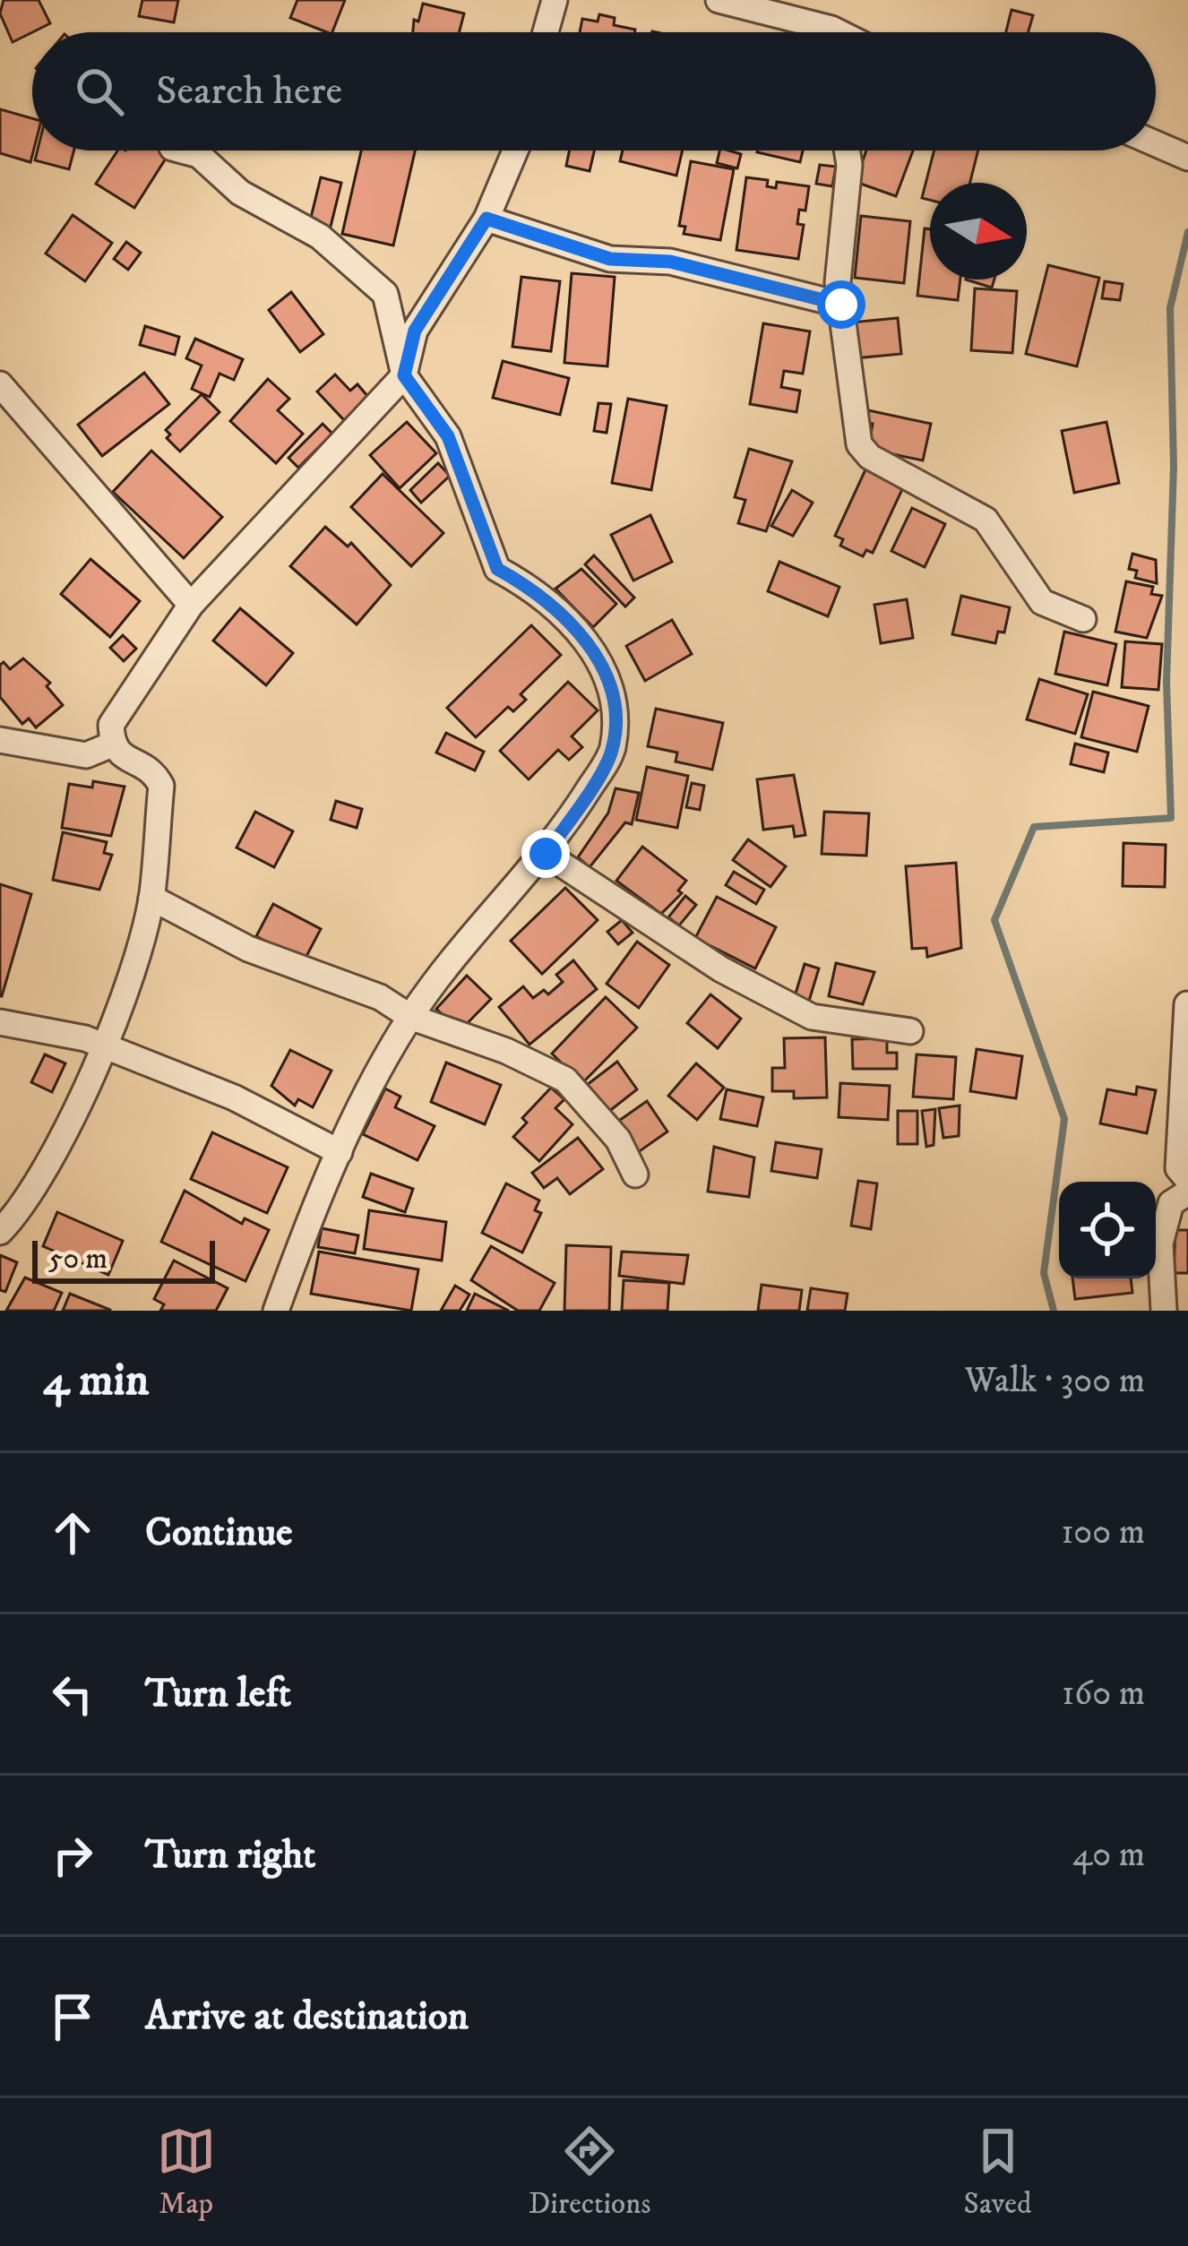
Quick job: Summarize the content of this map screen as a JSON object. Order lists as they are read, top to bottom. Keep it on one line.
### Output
{"scale_bar":"50 m","north":"right","page":{"search":"Search here","scale":"50 m","heading":["4 min","Walk · 300 m"],"list":[["Continue","100 m"],["Turn left","160 m"],["Turn right","40 m"],"Arrive at destination"],"nav":["Map","Directions","Saved"]}}
